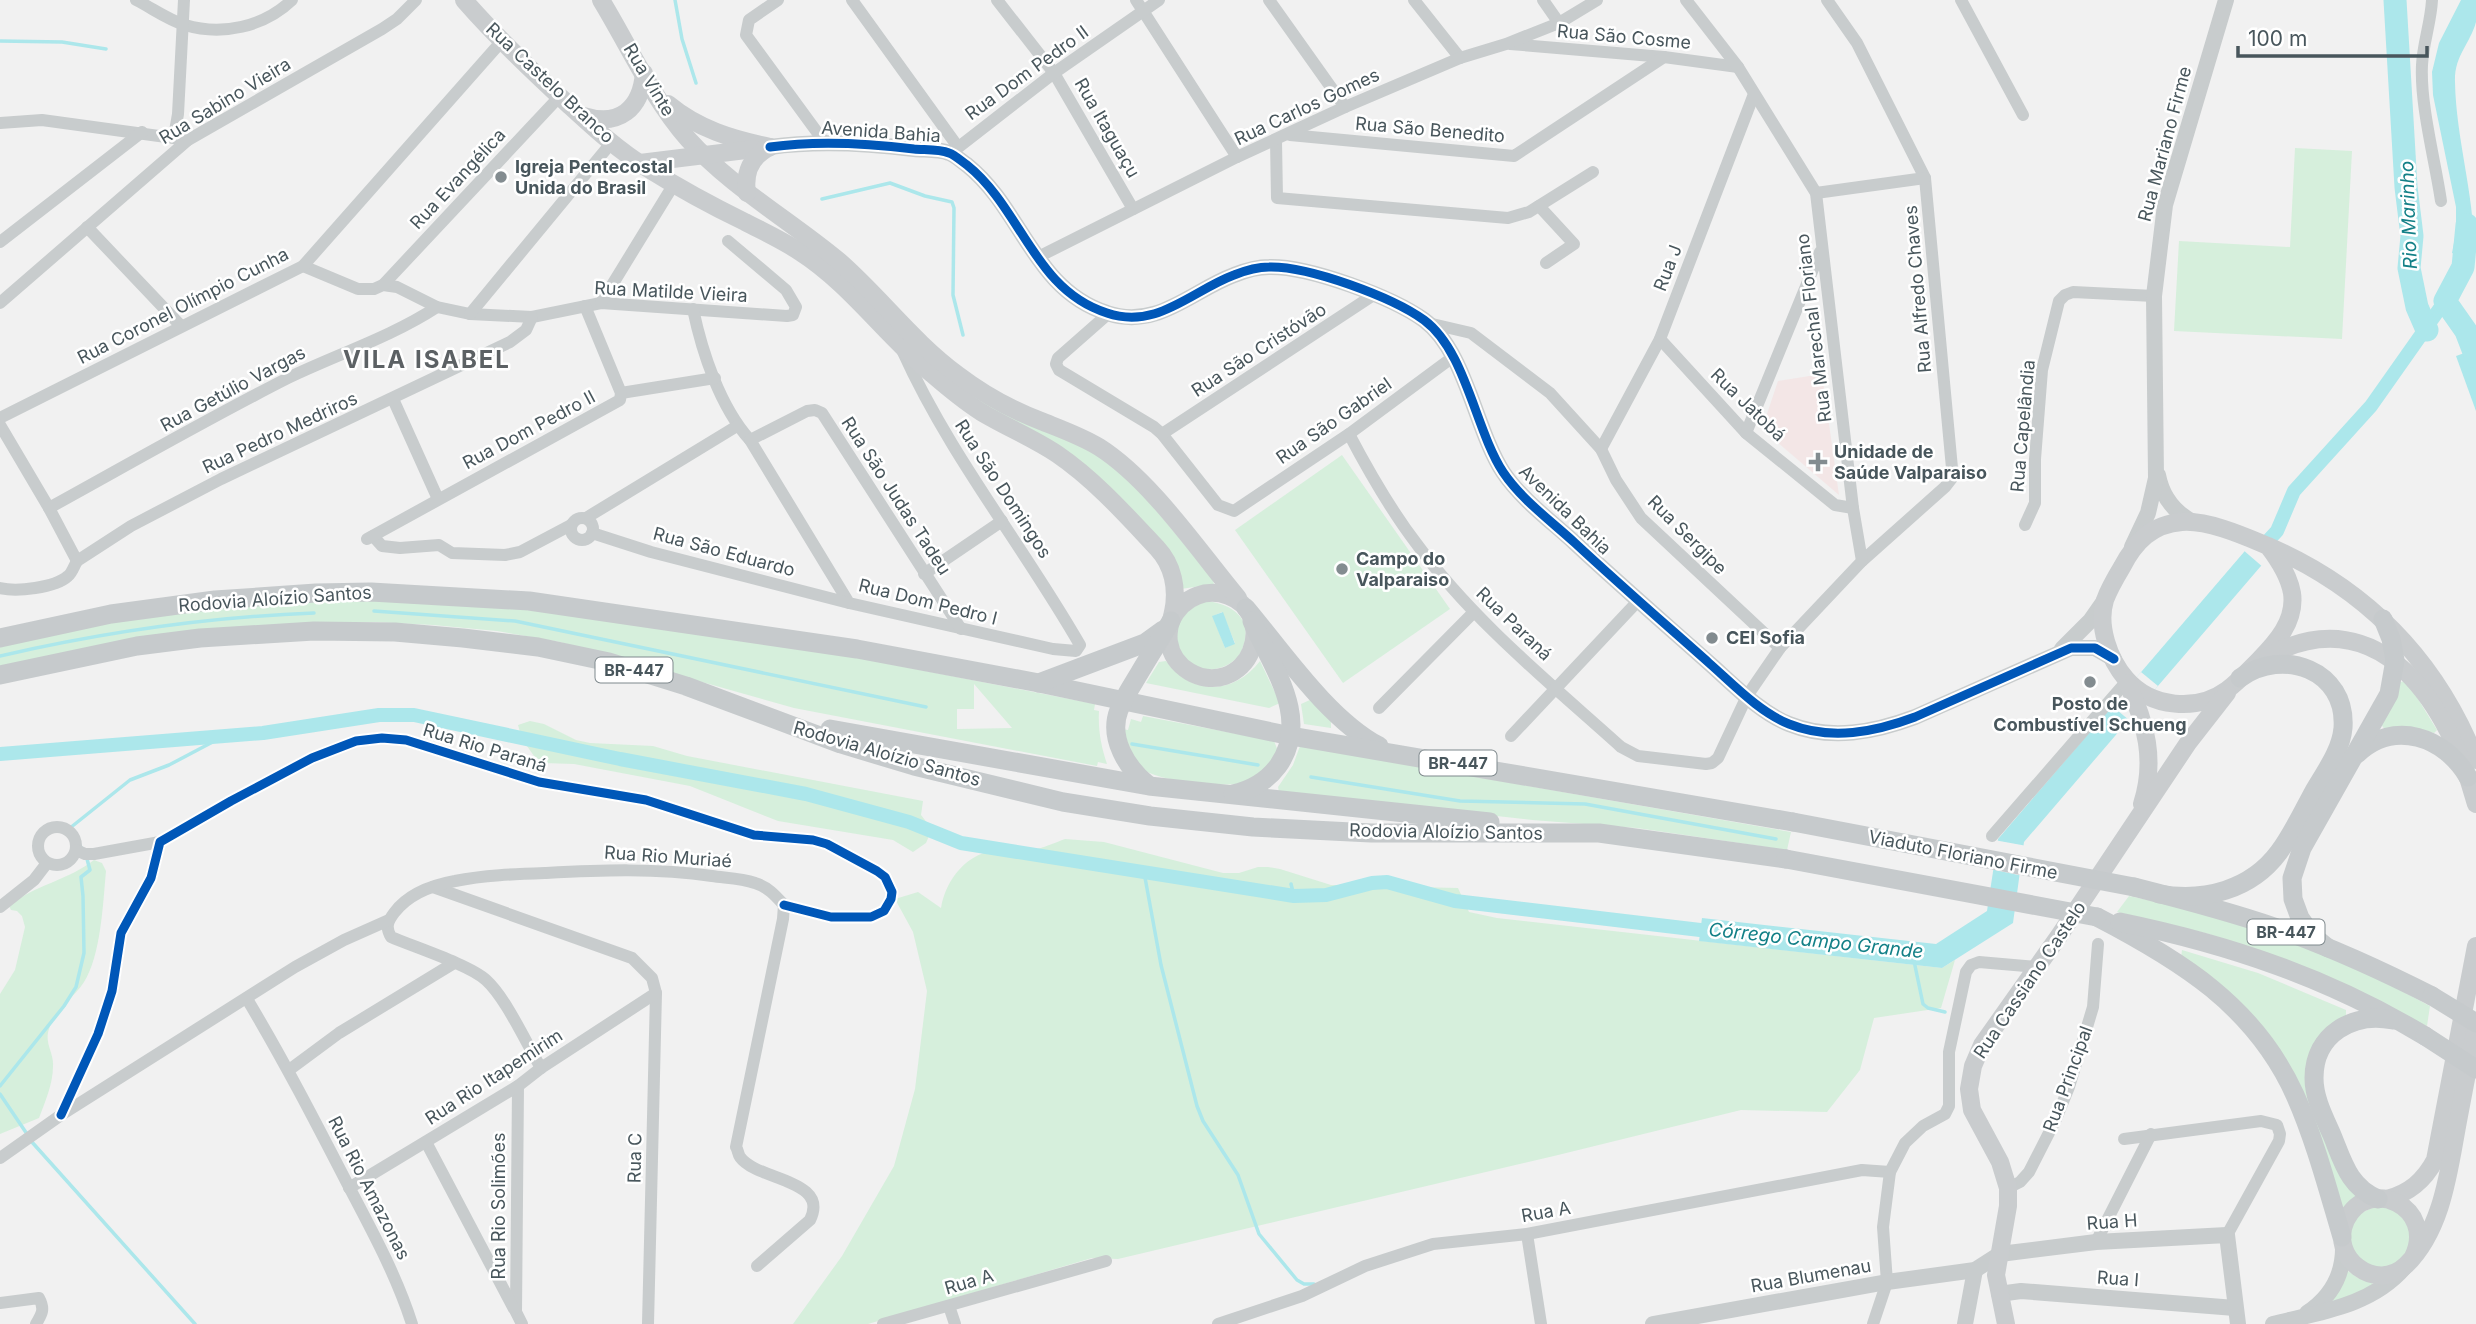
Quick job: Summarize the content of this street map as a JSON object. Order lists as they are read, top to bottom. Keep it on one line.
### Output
{"streets":{"main road":["Rua Vinte","Rua Castelo Branco","Rodovia Aloízio Santos","BR-447","Viaduto Floriano Firme","Rua Cassiano Castelo"],"street":["Rua São Cosme","Rua Dom Pedro II","Rua Sabino Vieira","Rua Carlos Gomes","Rua Itaguaçu","Rua São Benedito","Avenida Bahia","Rua Mariano Firme","Rua Evangélica","Rua J","Rua Alfredo Chaves","Rua Matilde Vieira","Rua Coronel Olímpio Cunha","Rua Marechal Floriano","Rua São Cristóvão","Rua Getúlio Vargas","Rua Jatobá","Rua São Gabriel","Rua Capelândia","Rua Pedro Medriros","Rua São Domingos","Rua São Judas Tadeu","Rua Sergipe","Rua São Eduardo","Rua Dom Pedro I","Rua Paraná","Rua Rio Paraná","Rua Rio Muriaé","Rua Rio Itapemirim","Rua Principal","Rua C","Rua Rio Amazonas","Rua Rio Solimões","Rua A","Rua H","Rua Blumenau","Rua I"]},"crossings":[["Rua São Cosme","Rua Carlos Gomes"],["Rua São Cosme","Rua São Benedito"],["Rua São Cosme","Rua Marechal Floriano"],["Rua Dom Pedro II","Rua Itaguaçu"],["Rua Dom Pedro II","Avenida Bahia"],["Rua Dom Pedro II","Rua Matilde Vieira"],["Rua Dom Pedro II","Rua São Eduardo"],["Rua Vinte","Rua Castelo Branco"],["Rua Castelo Branco","Rua Evangélica"],["Rua Castelo Branco","Rua Coronel Olímpio Cunha"],["Rua Castelo Branco","Rua São Domingos"],["Rua Carlos Gomes","Rua Itaguaçu"],["Rua Carlos Gomes","Rua São Benedito"],["Rua Carlos Gomes","Avenida Bahia"],["Avenida Bahia","Rua São Cristóvão"],["Avenida Bahia","Rua São Gabriel"],["Avenida Bahia","Rua Sergipe"],["Avenida Bahia","Rua Paraná"],["Avenida Bahia","Rua Cassiano Castelo"],["Rua Mariano Firme","Rua Capelândia"],["Rua Evangélica","Rua Matilde Vieira"],["Rua J","Rua Marechal Floriano"],["Rua J","Rua Jatobá"],["Rua J","Rua Sergipe"],["Rua Alfredo Chaves","Rua Marechal Floriano"],["Rua Matilde Vieira","Rua Coronel Olímpio Cunha"],["Rua Matilde Vieira","Rua Getúlio Vargas"],["Rua Matilde Vieira","Rua Pedro Medriros"],["Rua Matilde Vieira","Rua Dom Pedro I"],["Rua Marechal Floriano","Rua Jatobá"],["Rua São Cristóvão","Rua São Gabriel"],["Rua São Gabriel","Rua Paraná"],["Rua São Domingos","Rua Dom Pedro I"],["Rua São Judas Tadeu","Rua Dom Pedro I"],["Rua São Eduardo","Rua Dom Pedro I"],["Rodovia Aloízio Santos","Viaduto Floriano Firme"],["BR-447","Viaduto Floriano Firme"],["Rua Rio Paraná","Rua Rio Muriaé"],["Rua Rio Muriaé","Rua Rio Amazonas"],["Rua Cassiano Castelo","Rua Principal"],["Rua Rio Itapemirim","Rua C"],["Rua Rio Itapemirim","Rua Rio Amazonas"],["Rua Rio Itapemirim","Rua Rio Solimões"]],"districts":["VILA ISABEL"],"water":["Rio Marinho","Córrego Campo Grande"],"places":{"other":["Igreja Pentecostal Unida do Brasil","Campo do Valparaiso","CEI Sofia","Posto de Combustível Schueng"],"health":["Unidade de Saúde Valparaiso"]},"scale_bar":"100 m"}
